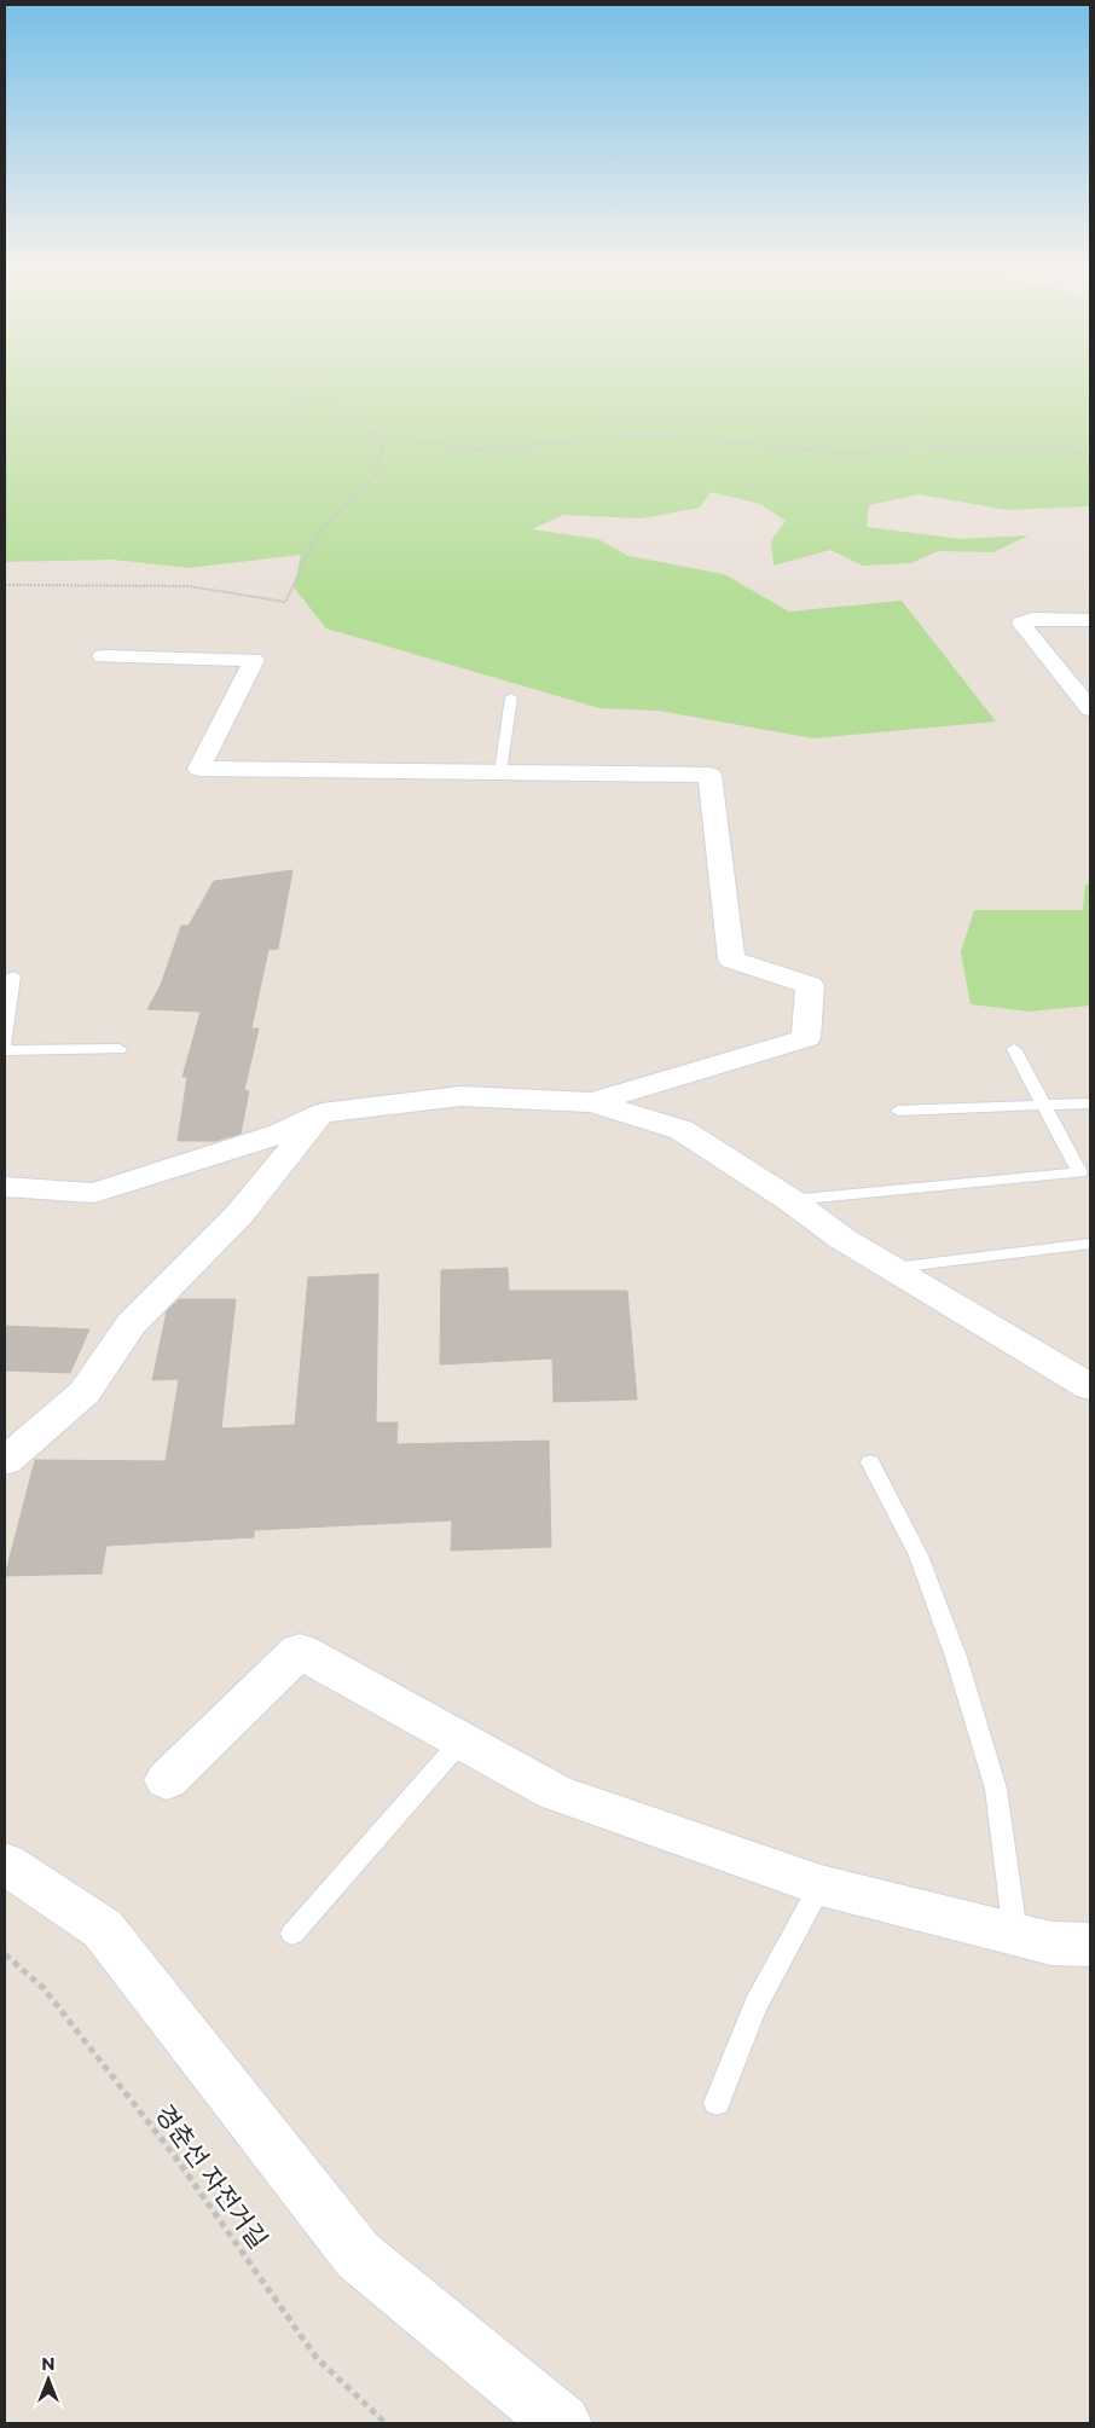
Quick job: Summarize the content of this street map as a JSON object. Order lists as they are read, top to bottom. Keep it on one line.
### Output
{"streets":{"path":["경춘선 자전거길"]},"north":"top"}
